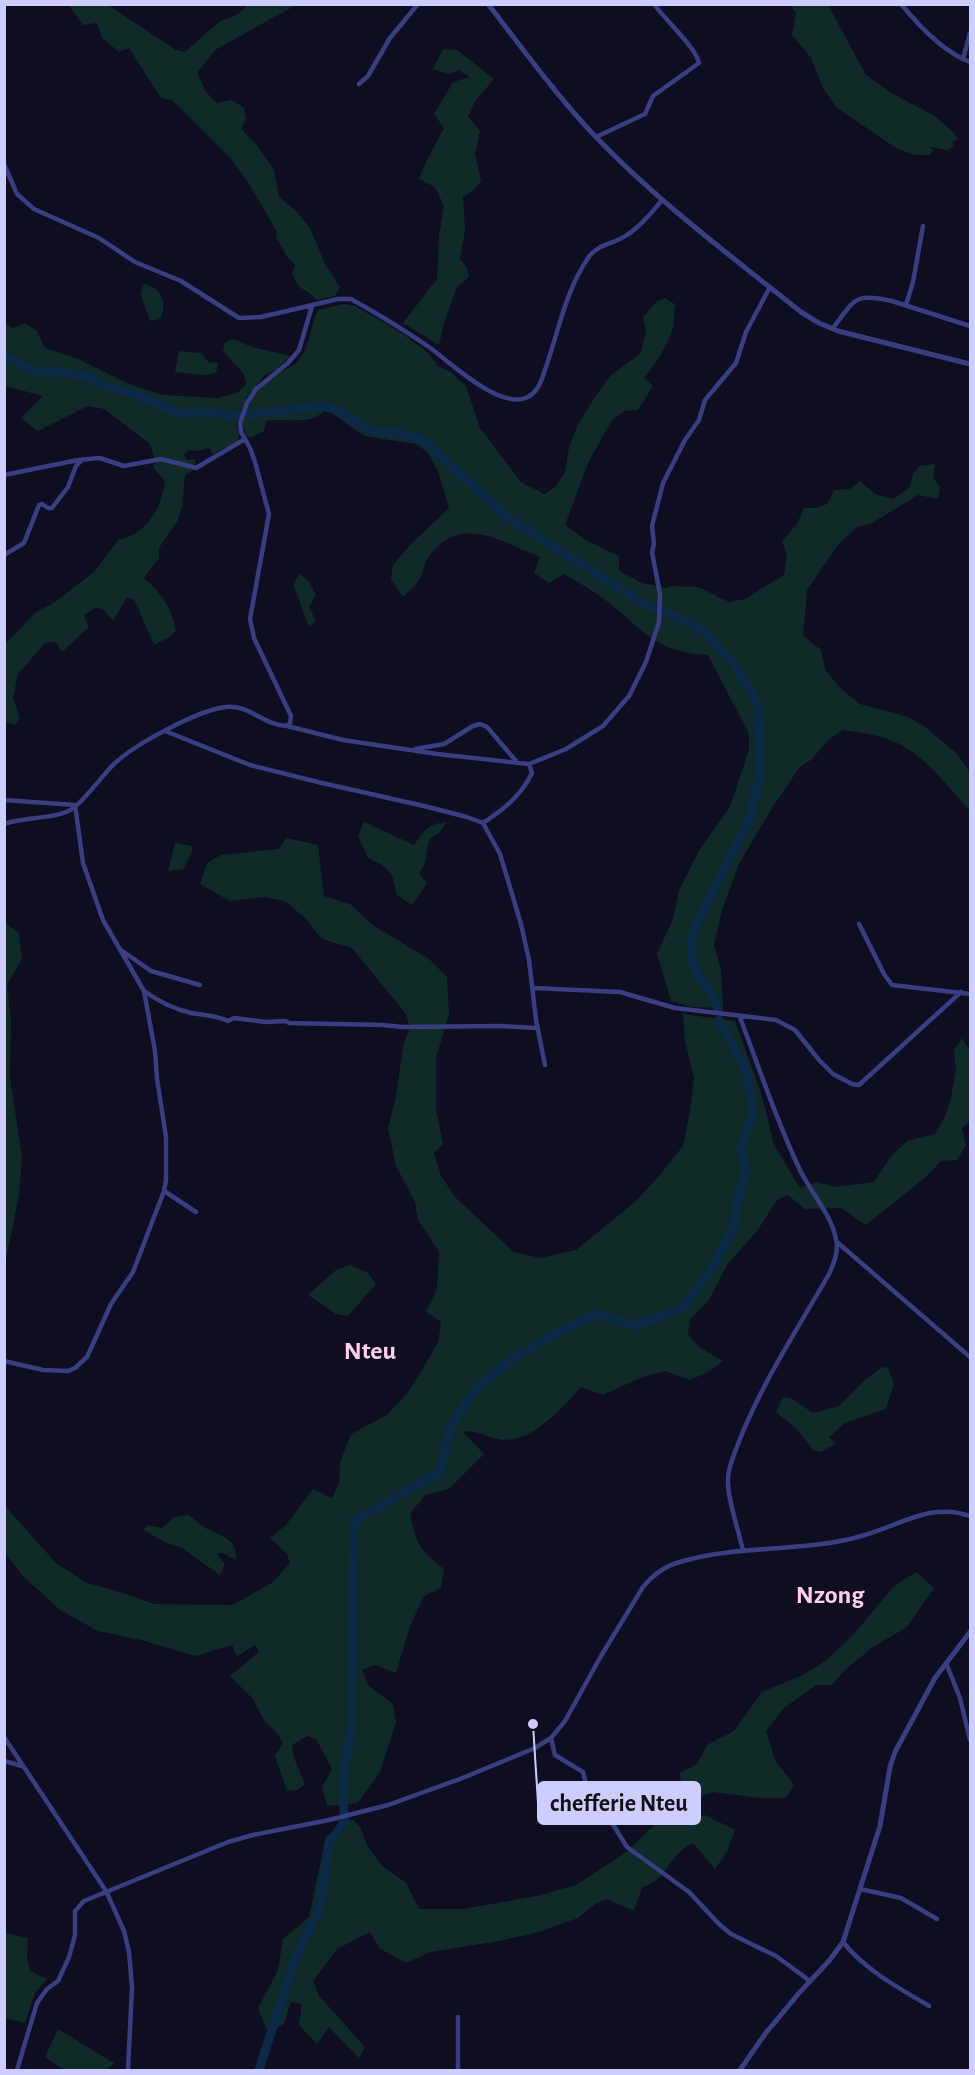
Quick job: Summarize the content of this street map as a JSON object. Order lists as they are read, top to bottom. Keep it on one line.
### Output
{"districts":["Nteu","Nzong"],"places":["chefferie Nteu"]}
